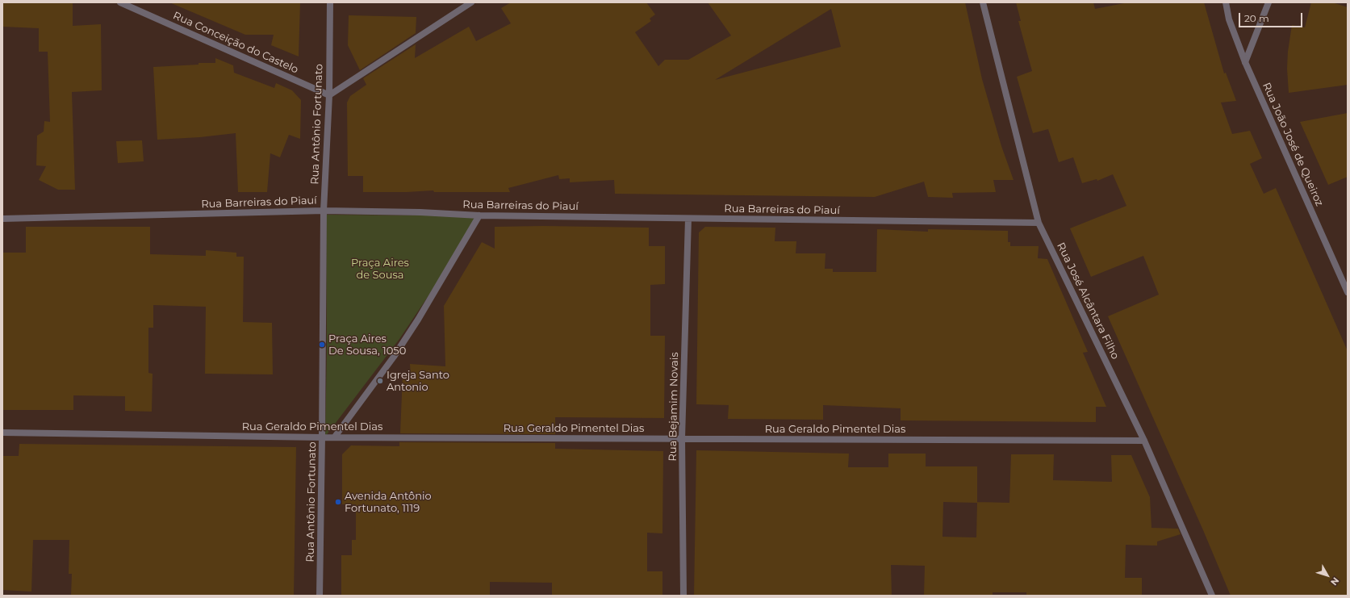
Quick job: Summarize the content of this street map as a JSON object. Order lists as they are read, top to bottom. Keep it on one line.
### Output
{"streets":{"street":["Rua Conceição do Castelo","Rua Antônio Fortunato","Rua João José de Queiroz","Rua Barreiras do Piauí","Rua José Alcântara Filho","Rua Bejamim Novais","Rua Geraldo Pimentel Dias"]},"crossings":[["Rua Conceição do Castelo","Rua Antônio Fortunato"],["Rua Antônio Fortunato","Rua Barreiras do Piauí"],["Rua Antônio Fortunato","Rua Geraldo Pimentel Dias"],["Rua Barreiras do Piauí","Rua José Alcântara Filho"],["Rua Barreiras do Piauí","Rua Bejamim Novais"],["Rua José Alcântara Filho","Rua Geraldo Pimentel Dias"],["Rua Bejamim Novais","Rua Geraldo Pimentel Dias"]],"parks":["Praça Aires de Sousa"],"places":["Praça Aires De Sousa, 1050","Igreja Santo Antonio","Avenida Antônio Fortunato, 1119"],"scale_bar":"20 m","north":"bottom right"}
